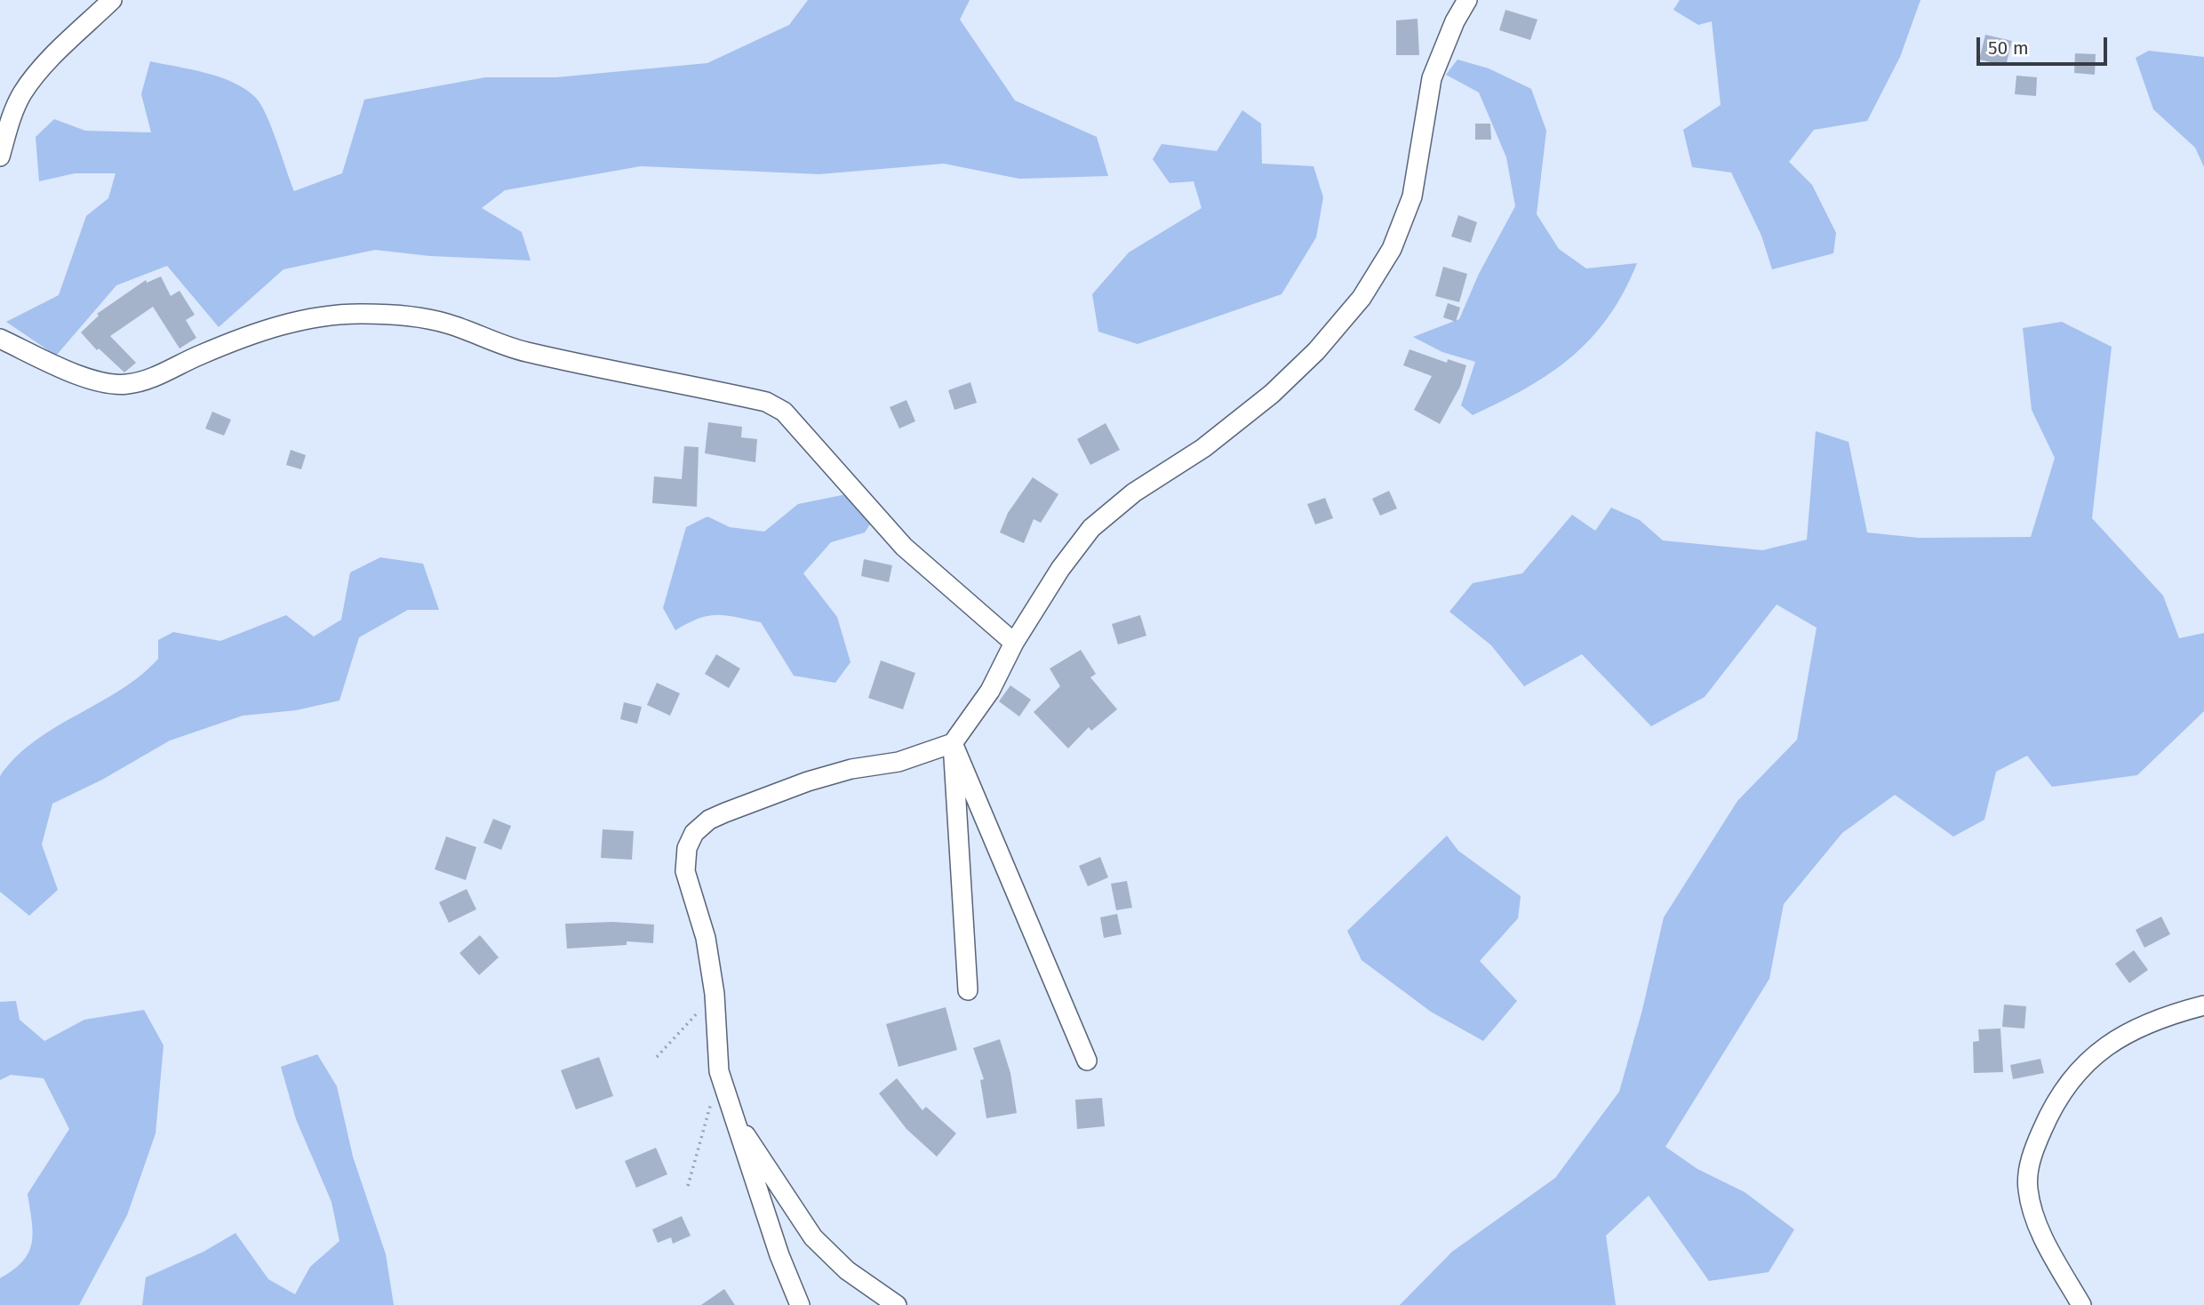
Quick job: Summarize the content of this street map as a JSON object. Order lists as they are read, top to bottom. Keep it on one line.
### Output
{"scale_bar":"50 m"}
